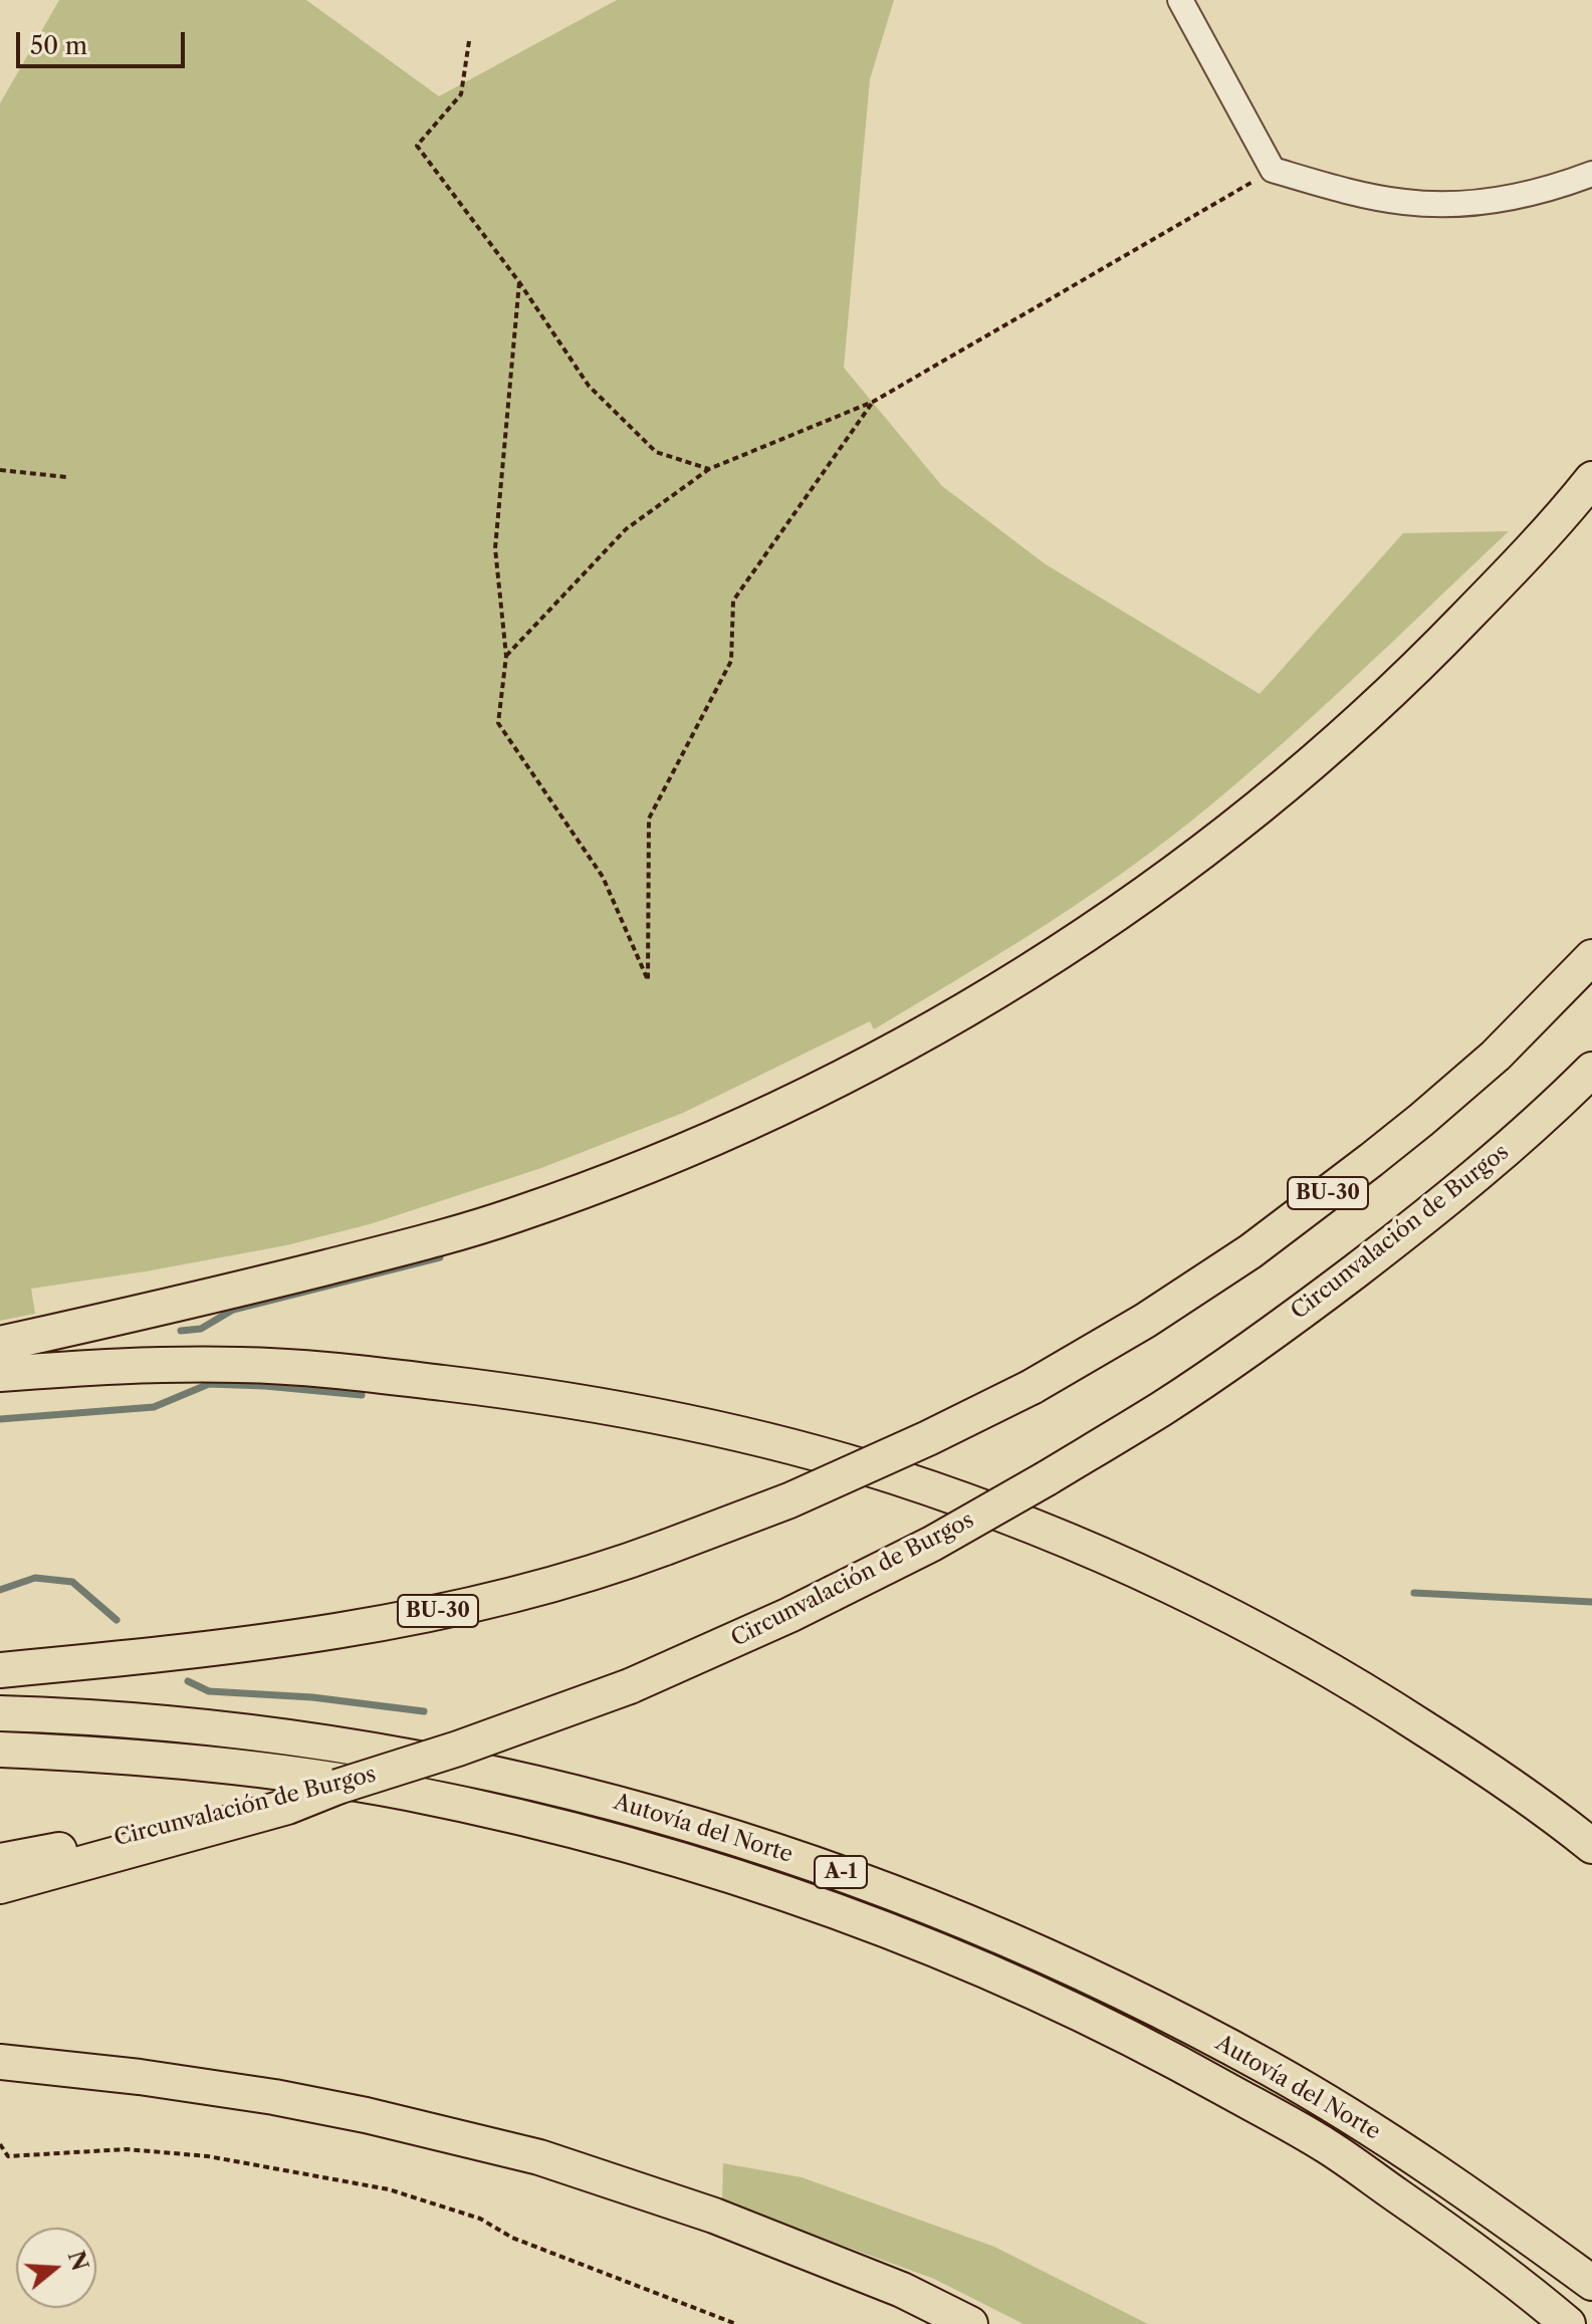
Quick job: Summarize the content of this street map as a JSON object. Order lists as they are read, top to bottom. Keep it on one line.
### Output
{"streets":{"highway":["BU-30","Circunvalación de Burgos","Autovía del Norte","A-1"]},"scale_bar":"50 m","north":"right"}
